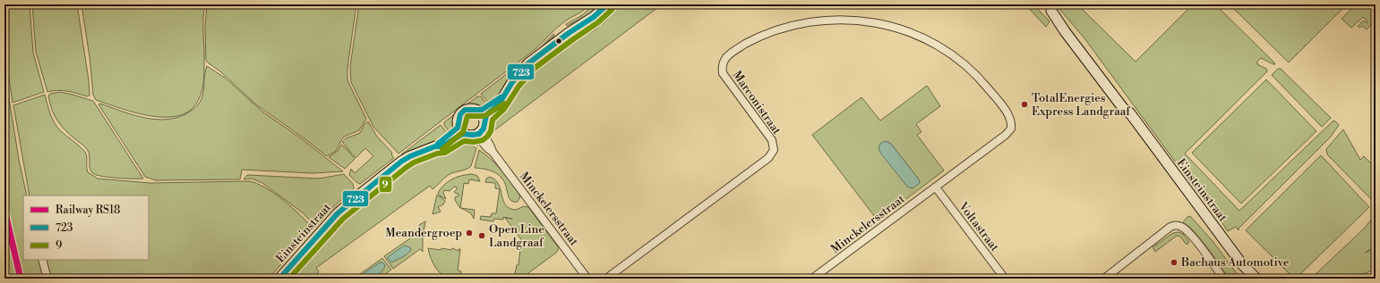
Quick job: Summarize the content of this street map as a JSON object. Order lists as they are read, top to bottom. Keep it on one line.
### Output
{"streets":{"street":["Marconistraat","Einsteinstraat","Minckelersstraat","Voltastraat"]},"crossings":[["Marconistraat","Minckelersstraat"],["Marconistraat","Voltastraat"],["Einsteinstraat","Minckelersstraat"],["Minckelersstraat","Voltastraat"]],"places":["TotalEnergies Express Landgraaf","Meandergroep","Open Line Landgraaf","Bachaus Automotive"],"lines":["transit line 723","transit line 9","rail line RS18"],"legend":["Railway RS18","723","9"]}
